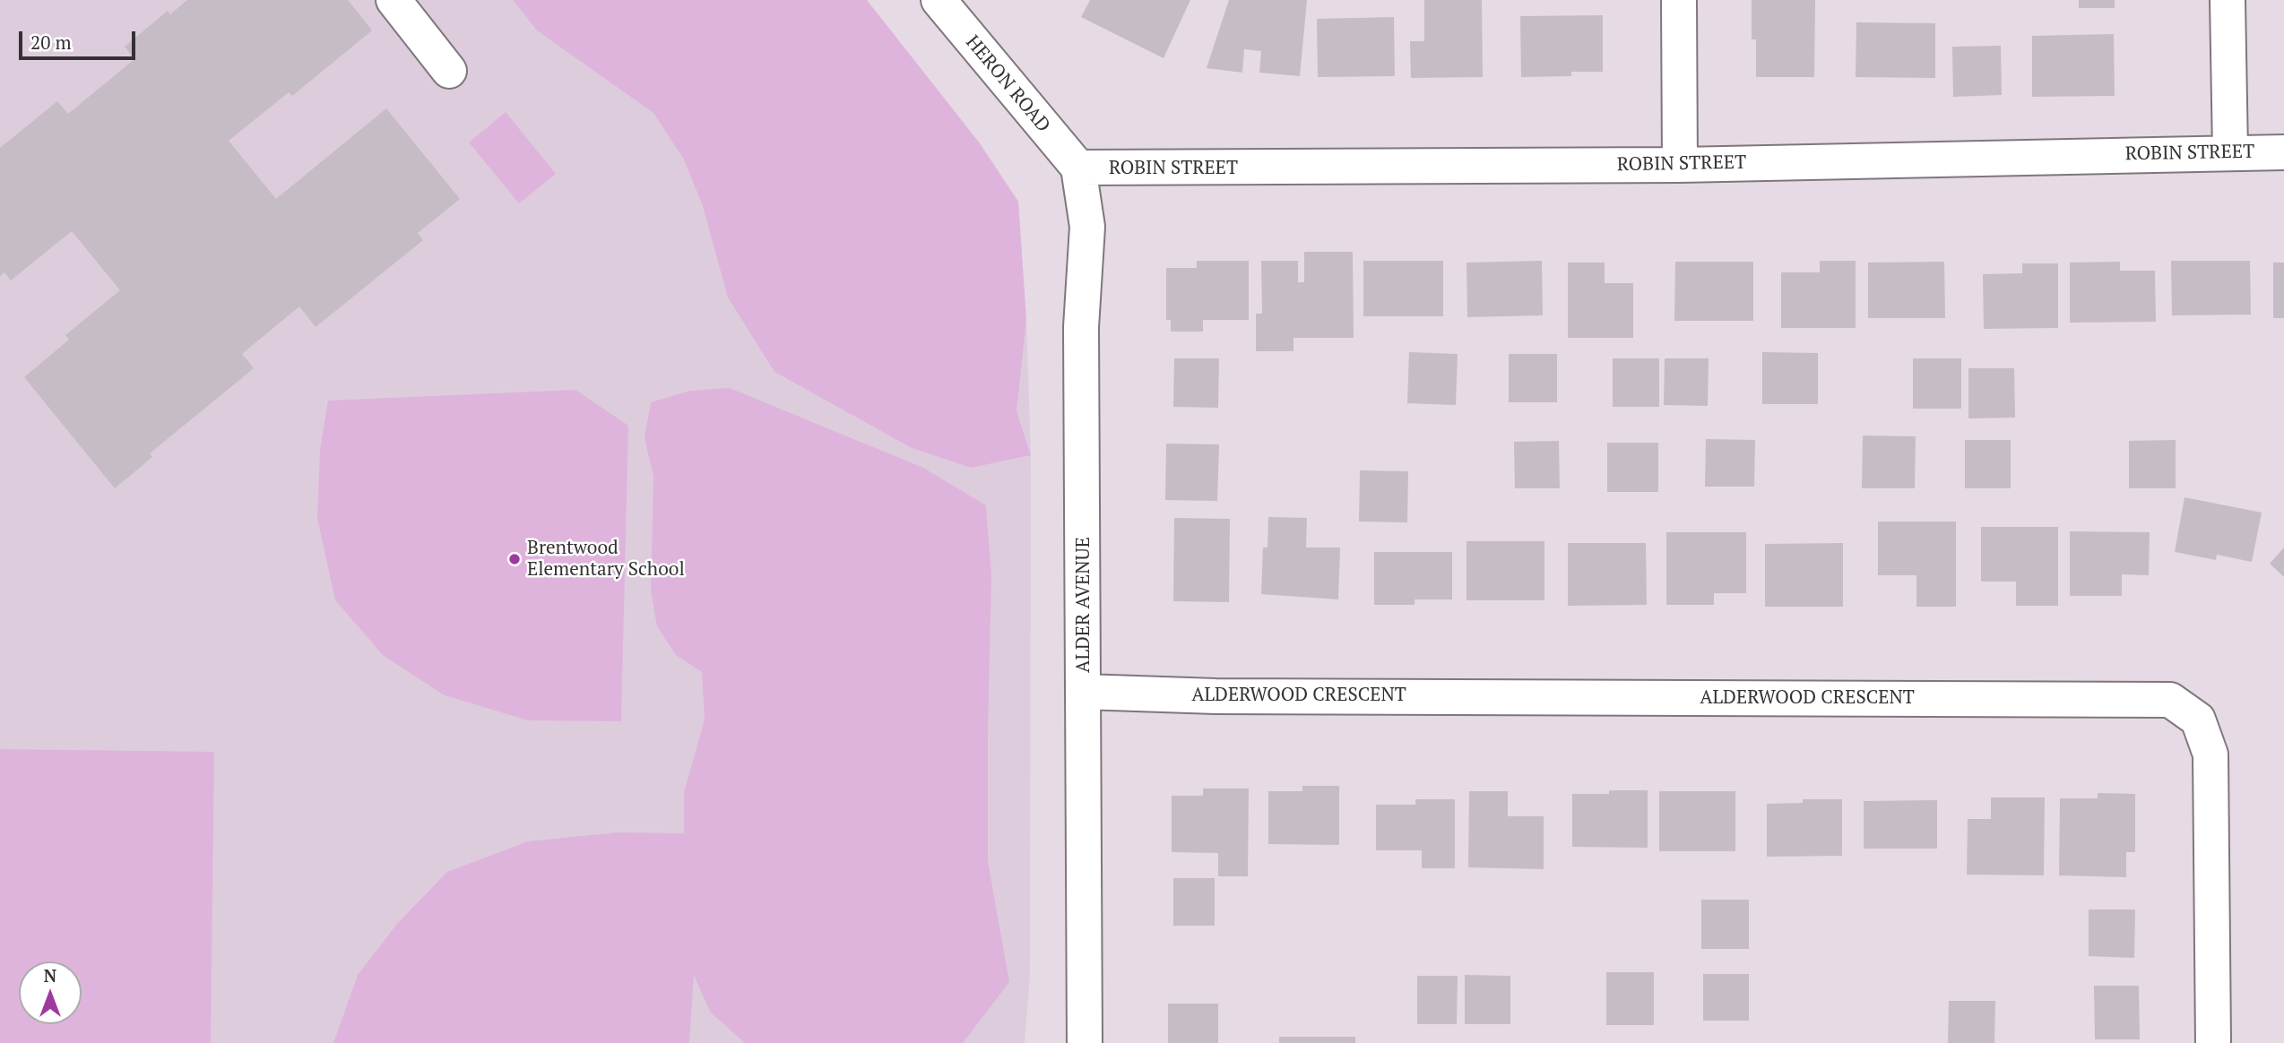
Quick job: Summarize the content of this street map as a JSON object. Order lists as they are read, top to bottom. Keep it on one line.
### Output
{"streets":{"street":["HERON ROAD","ROBIN STREET","ALDER AVENUE","ALDERWOOD CRESCENT"]},"crossings":[["HERON ROAD","ROBIN STREET"],["HERON ROAD","ALDER AVENUE"],["ROBIN STREET","ALDER AVENUE"],["ALDER AVENUE","ALDERWOOD CRESCENT"]],"places":["Brentwood Elementary School"],"scale_bar":"20 m","north":"top"}
